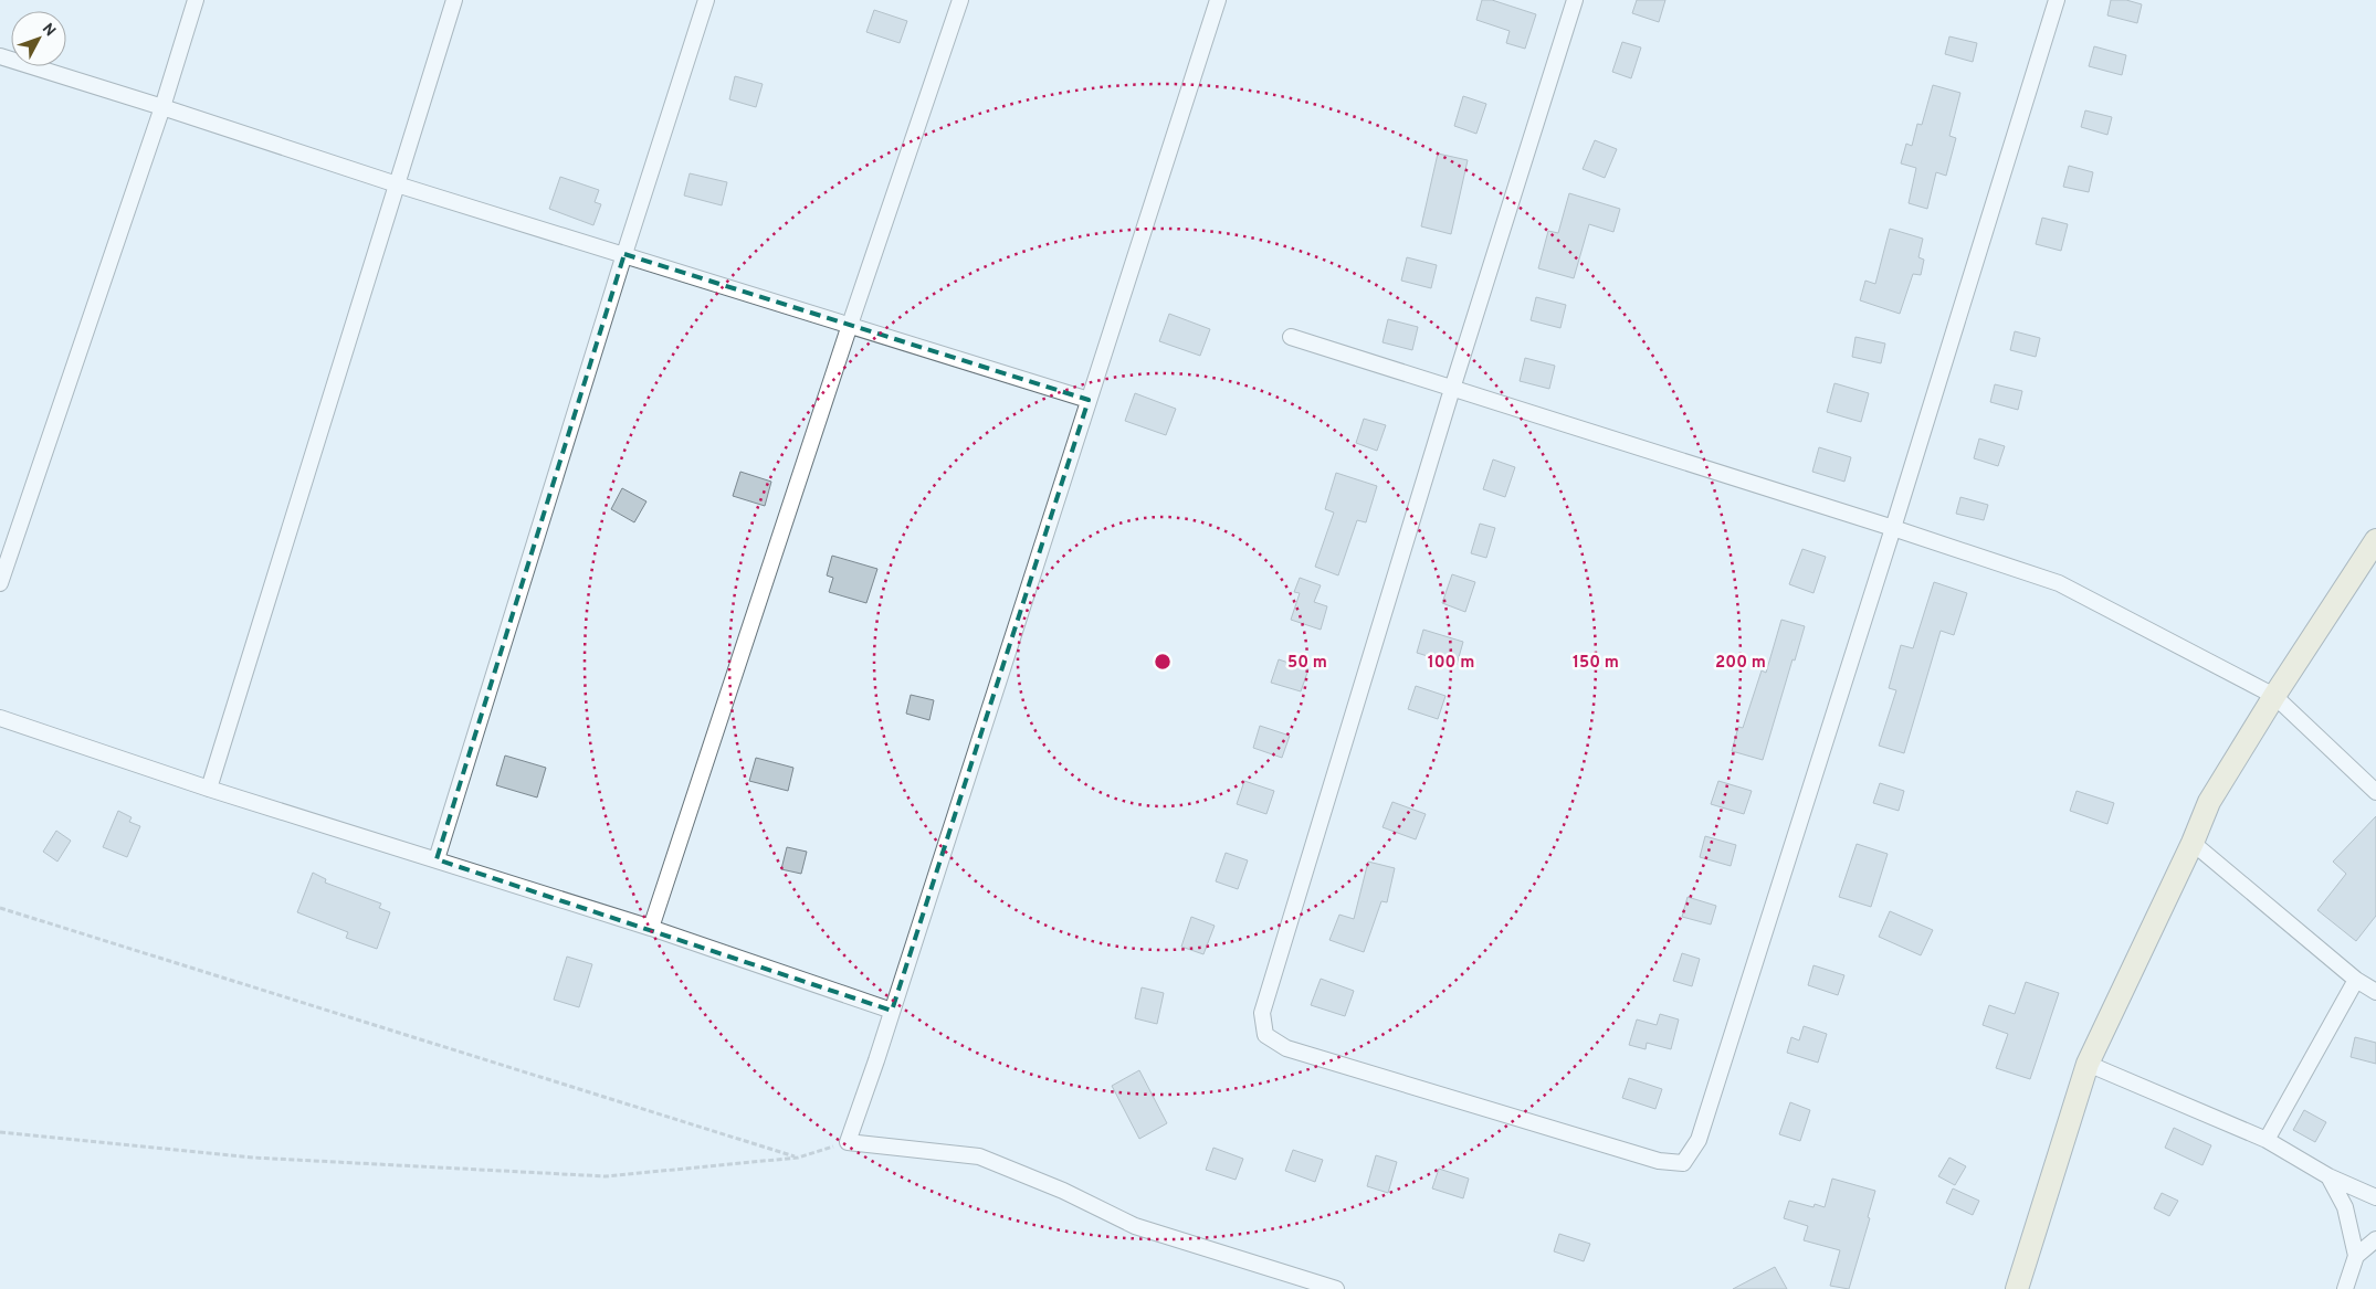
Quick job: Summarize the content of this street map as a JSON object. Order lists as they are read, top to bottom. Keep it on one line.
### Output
{"north":"top right","rings":["50 m","100 m","150 m","200 m"]}
